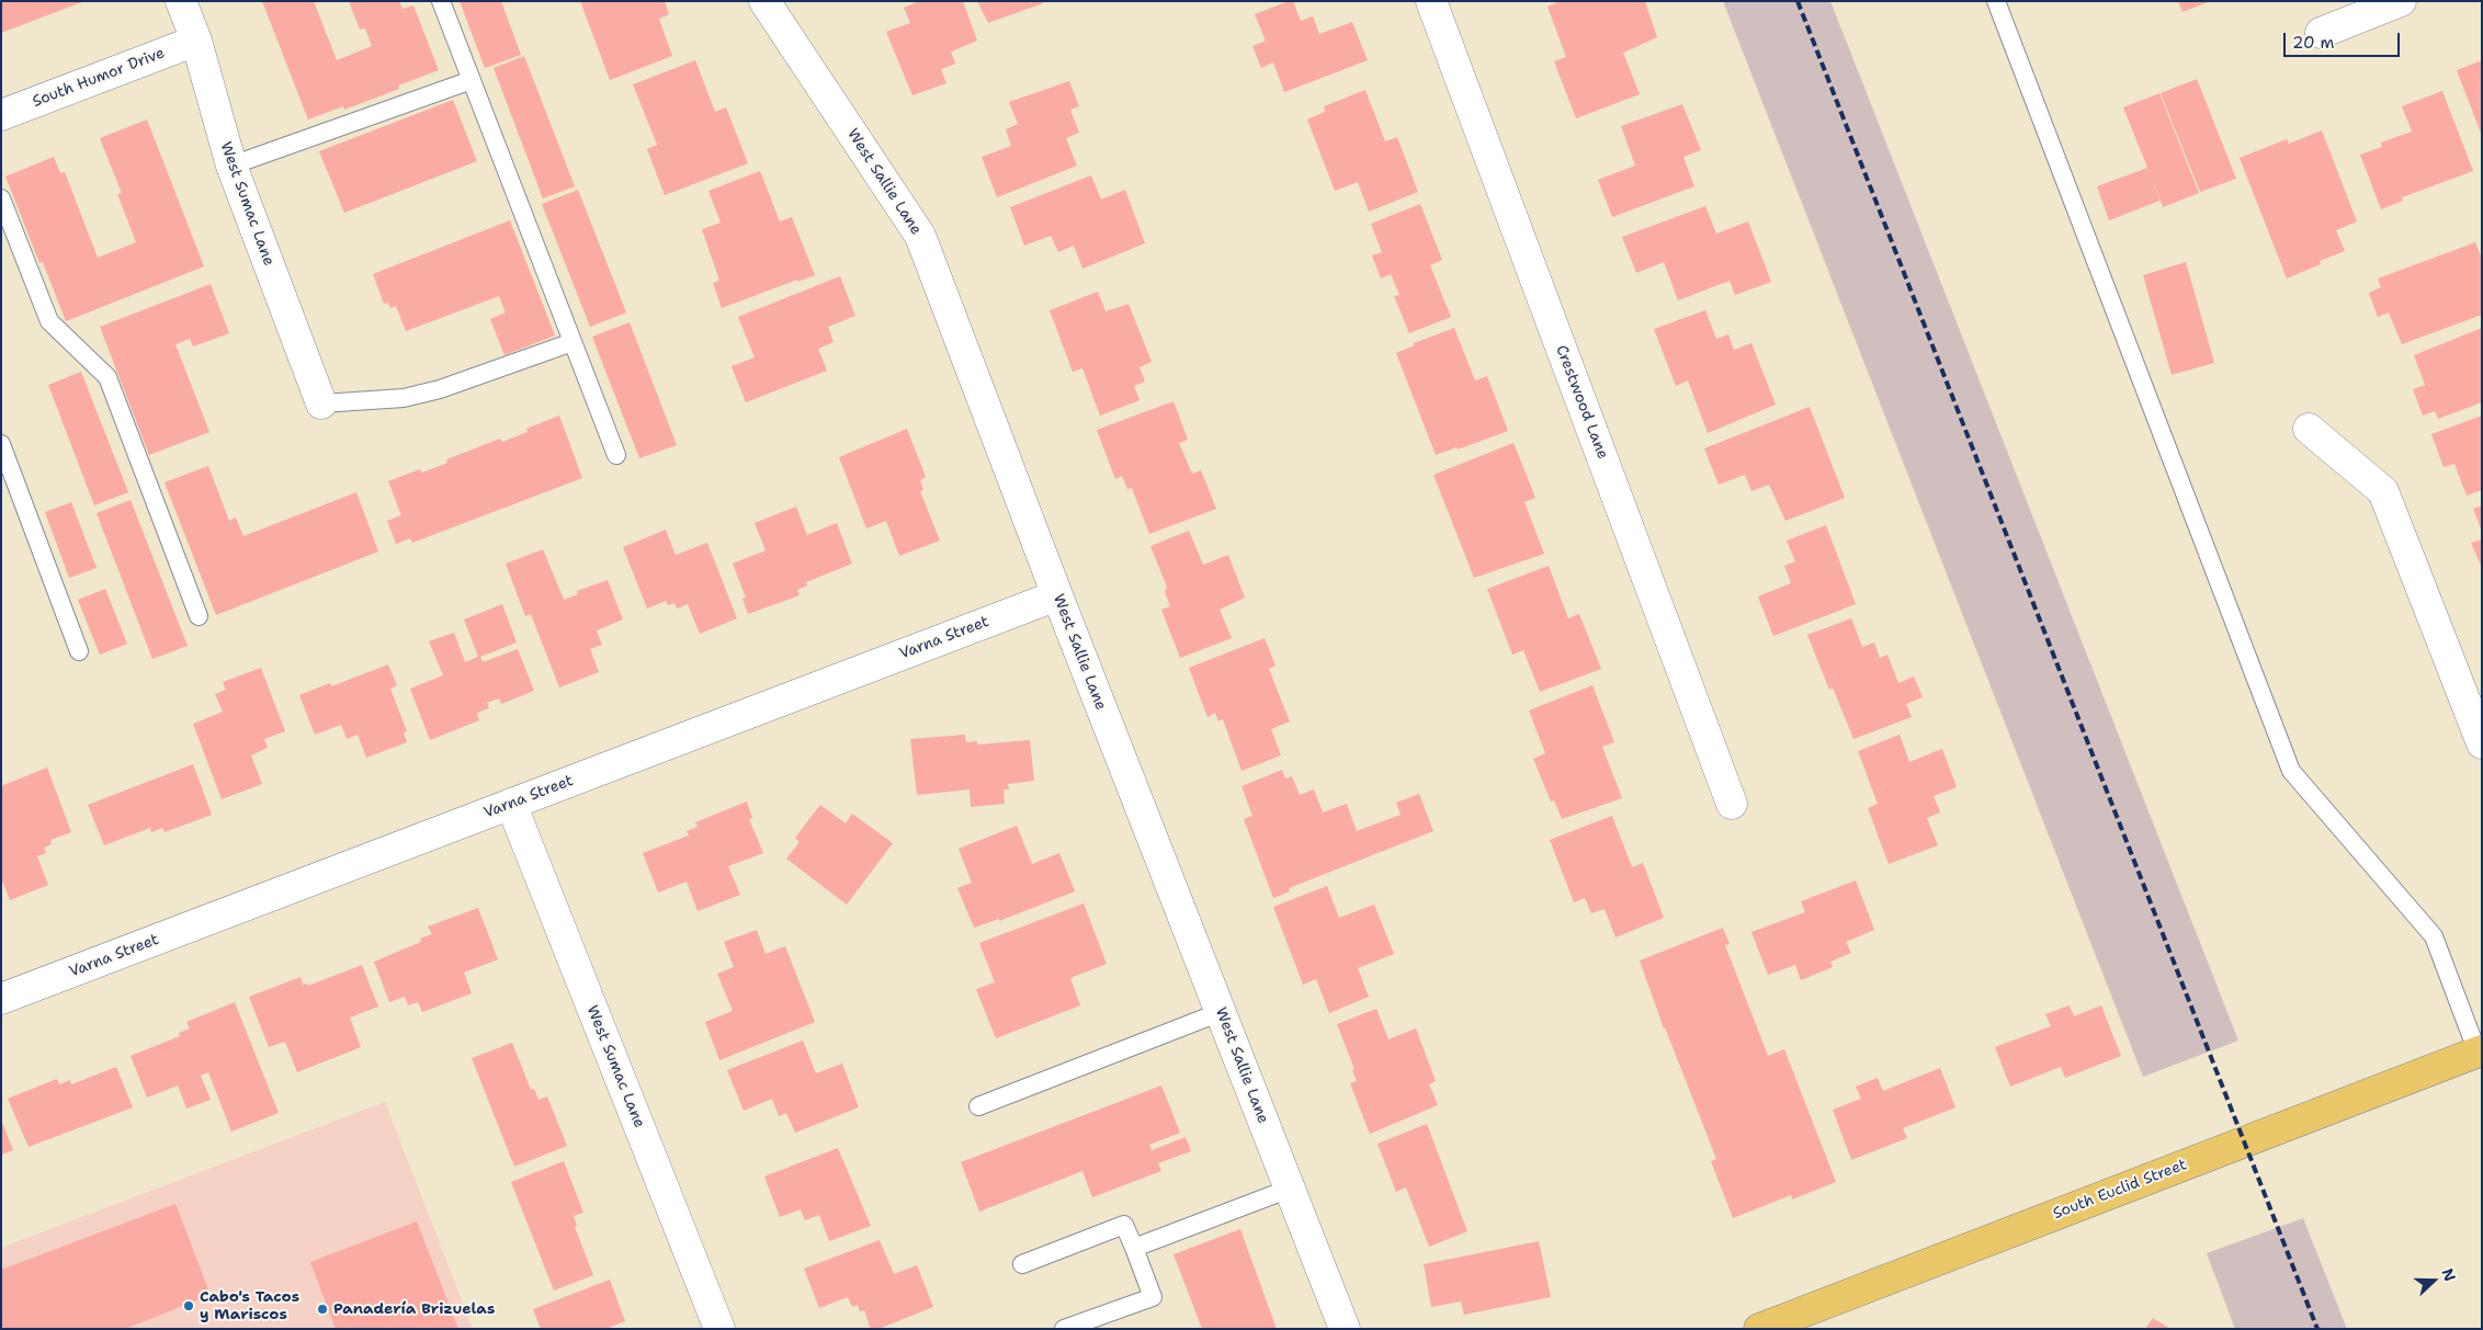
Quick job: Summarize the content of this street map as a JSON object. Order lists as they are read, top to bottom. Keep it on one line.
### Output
{"streets":{"main road":["South Euclid Street"],"street":["South Humor Drive","West Sallie Lane","West Sumac Lane","Crestwood Lane","Varna Street"]},"crossings":[["South Humor Drive","West Sumac Lane"],["West Sallie Lane","Varna Street"],["West Sumac Lane","Varna Street"]],"places":["Cabo's Tacos y Mariscos","Panadería Brizuelas"],"scale_bar":"20 m","north":"right"}
